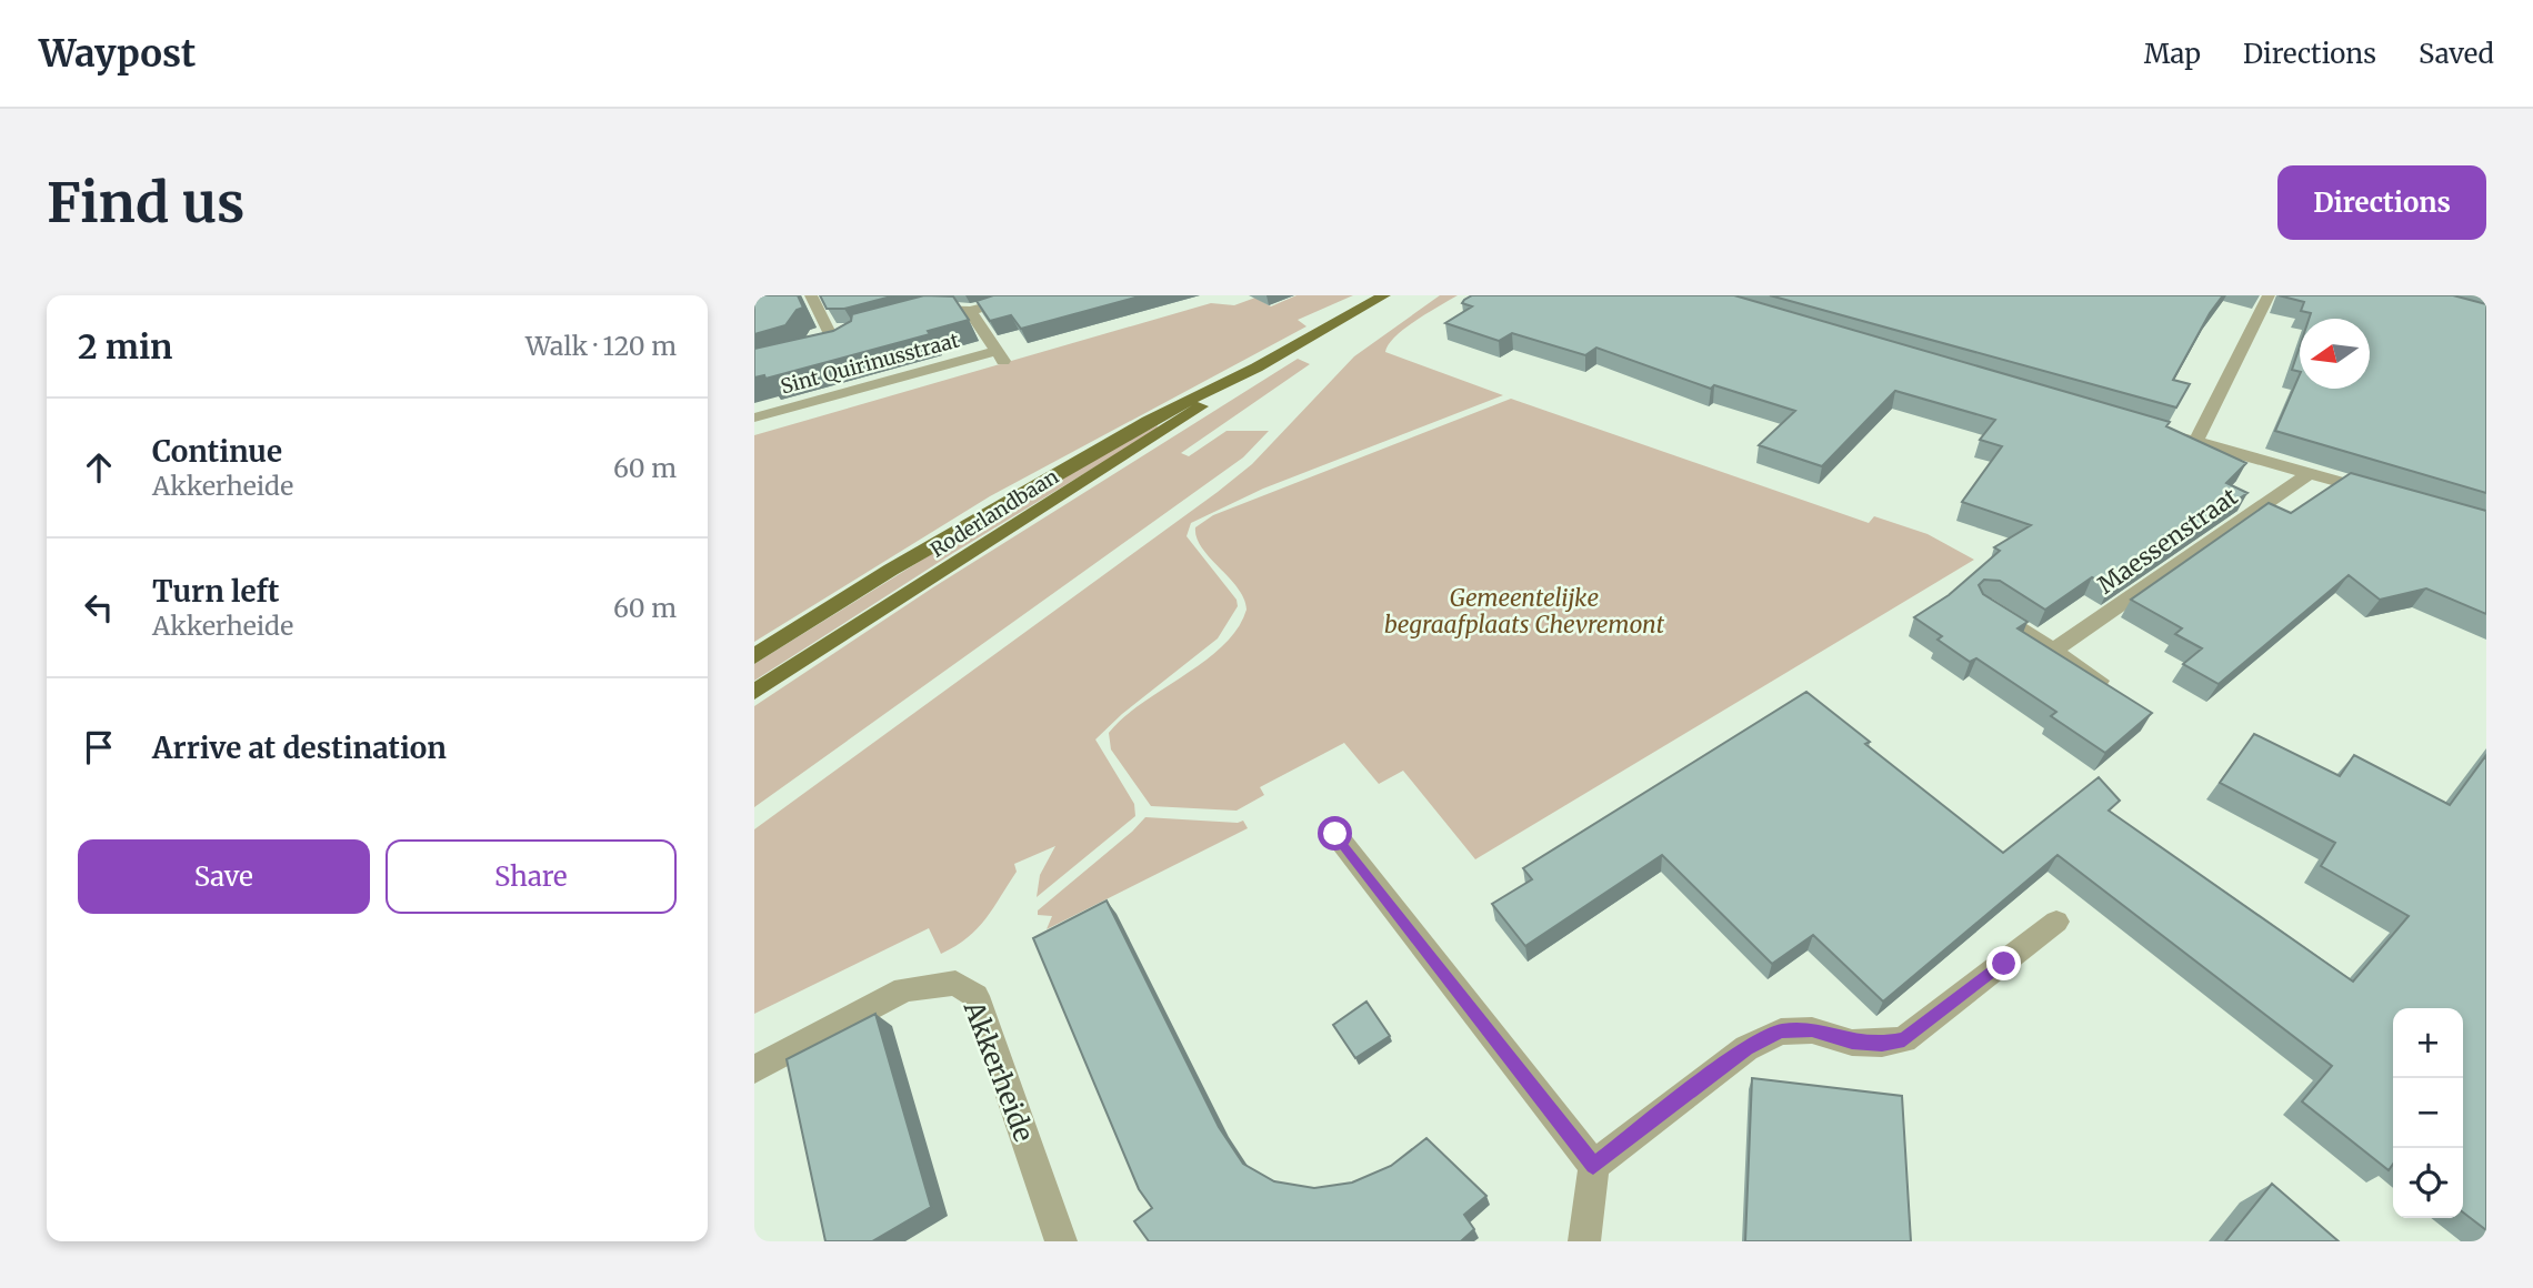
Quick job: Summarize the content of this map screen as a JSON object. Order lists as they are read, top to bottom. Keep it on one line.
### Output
{"streets":{"main road":["Roderlandbaan"],"street":["Sint Quirinusstraat","Maessenstraat","Akkerheide"]},"parks":["Gemeentelijke begraafplaats Chevremont"],"north":"left","page":{"header":"Waypost","nav":["Map","Directions","Saved"],"buttons":["Directions",["Save","Share"]],"title":"Find us","heading":["2 min","Walk · 120 m"],"list":[["Continue","Akkerheide","60 m"],["Turn left","Akkerheide","60 m"],"Arrive at destination"],"map_buttons":["+","−"]}}
